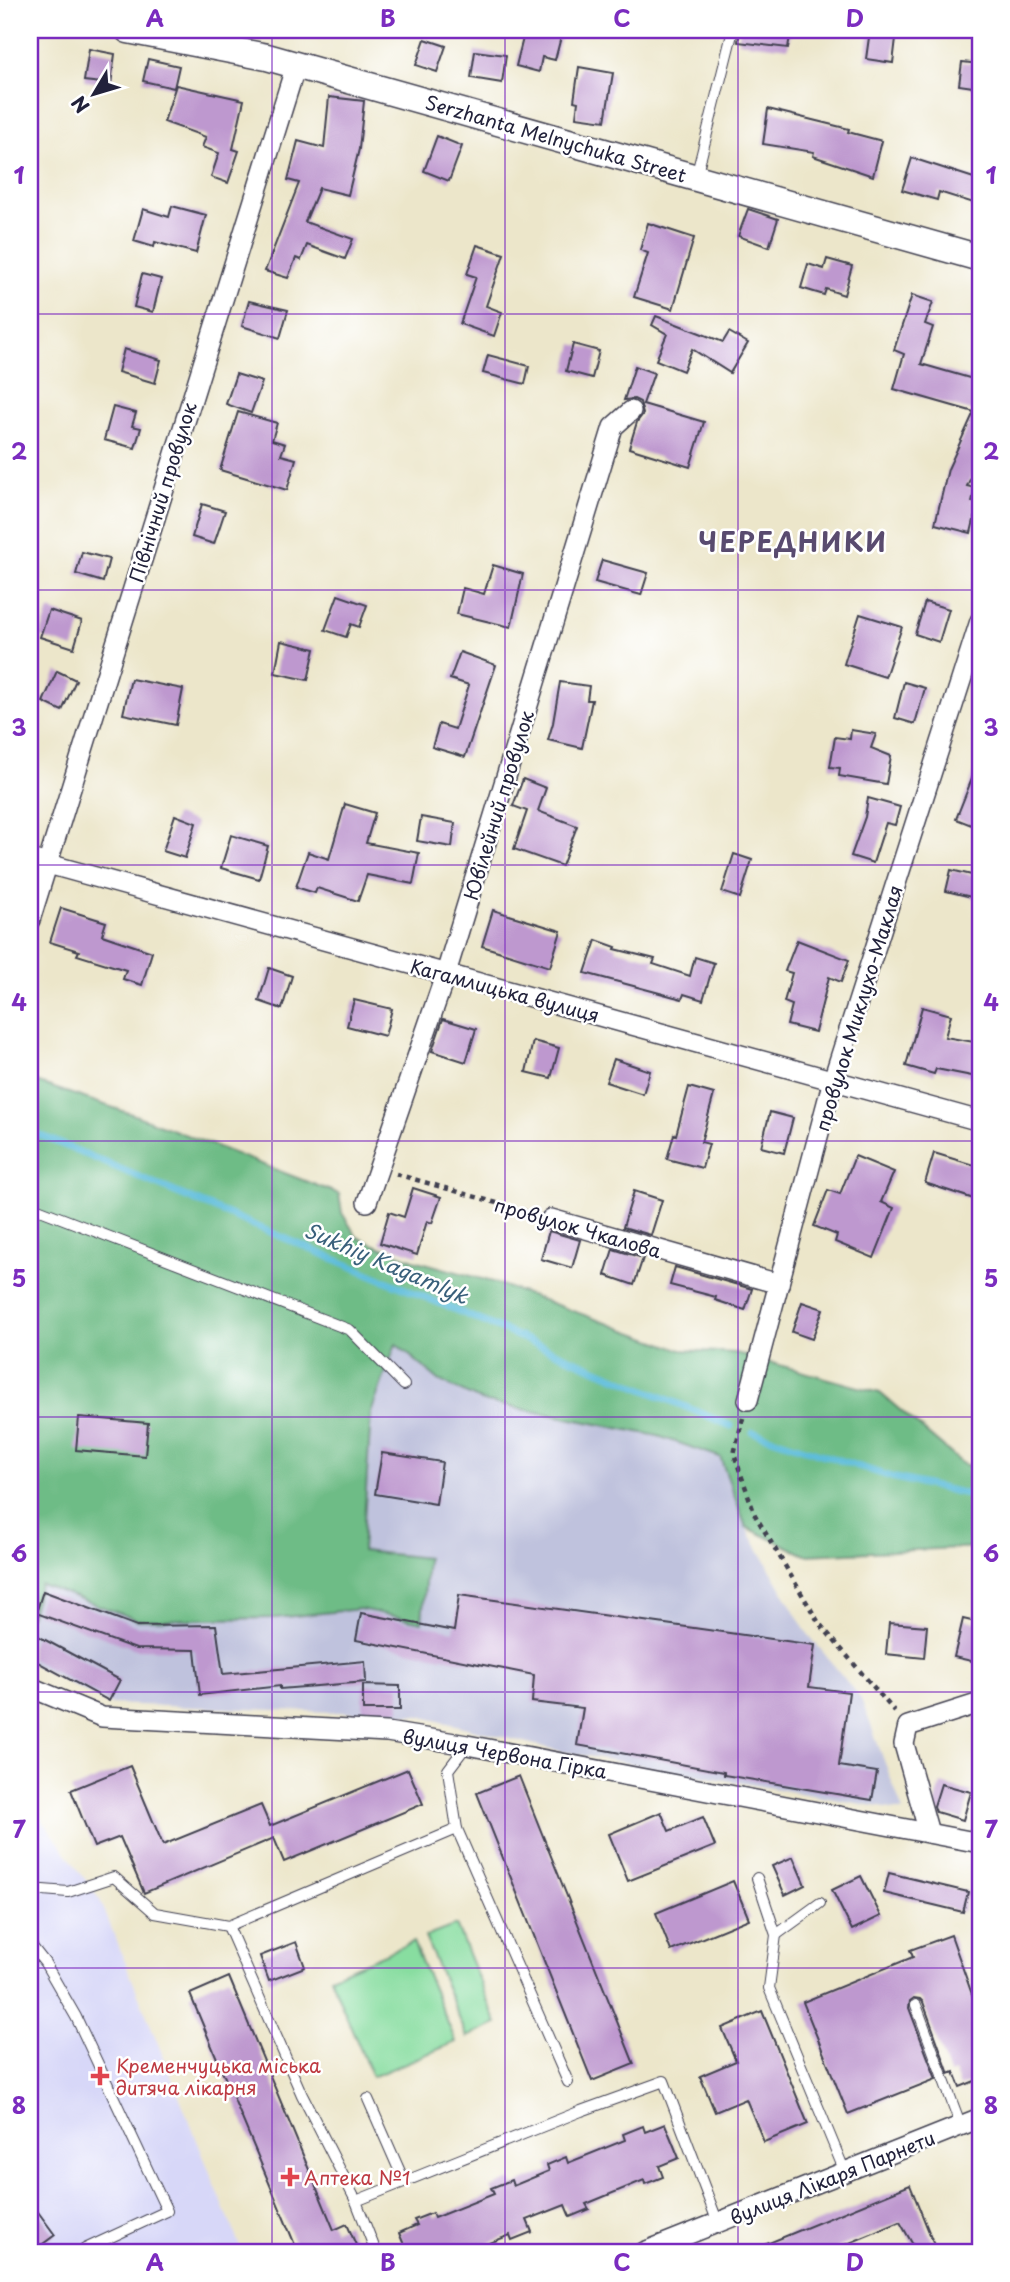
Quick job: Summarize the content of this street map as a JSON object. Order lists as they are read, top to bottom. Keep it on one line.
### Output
{"streets":{"street":["Serzhanta Melnychuka Street","Північний провулок","Ювілейний провулок","Кагамлицька вулиця","провулок Миклухо-Маклая","провулок Чкалова","вулиця Червона Гірка","вулиця Лікаря Парнети"]},"crossings":[["Serzhanta Melnychuka Street","Північний провулок"],["Північний провулок","Кагамлицька вулиця"],["Ювілейний провулок","Кагамлицька вулиця"],["Ювілейний провулок","провулок Чкалова"],["Кагамлицька вулиця","провулок Миклухо-Маклая"],["провулок Миклухо-Маклая","провулок Чкалова"]],"districts":["ЧЕРЕДНИКИ"],"water":["Sukhiy Kagamlyk"],"places":{"health":["Кременчуцька міська дитяча лікарня","Аптека №1"]},"north":"bottom left","grid":{"columns":["A","B","C","D"],"rows":["1","2","3","4","5","6","7","8"]}}
